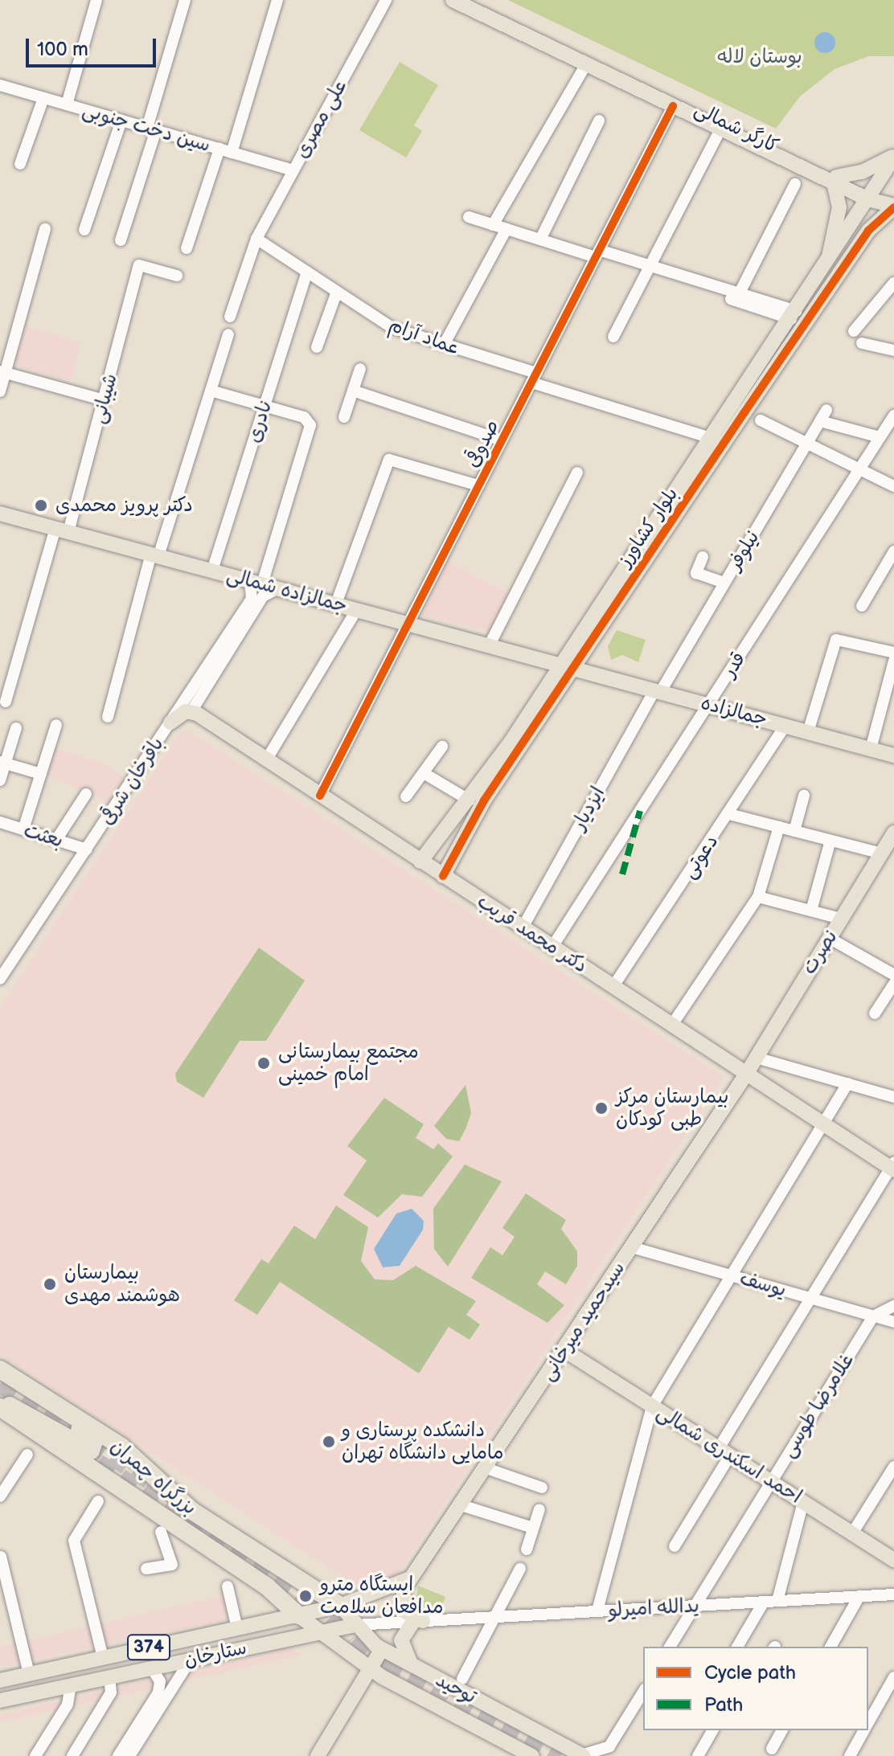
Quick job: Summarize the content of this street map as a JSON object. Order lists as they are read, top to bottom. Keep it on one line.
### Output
{"streets":{"highway":["بزرگراه چمران"],"main road":["کارگر شمالی","بلوار کشاورز","جمالزاده شمالی","جمالزاده","دکتر محمد قریب","نصرت","سیدحمید میرخانی","احمد اسکندری شمالی","374","ستارخان","توحید"],"street":["علی مصری","سین دخت جنوبی","عماد آرام","شیبانی","نادری","صدوقی","نیلوفر","قدر","باقرخان شرقی","ایزدیار","بعثت","دعوتی","یوسف","غلامرضا طوسی","یدالله امیرلو"]},"crossings":[["علی مصری","سین دخت جنوبی"],["علی مصری","عماد آرام"],["کارگر شمالی","صدوقی"],["کارگر شمالی","بلوار کشاورز"],["عماد آرام","نادری"],["عماد آرام","صدوقی"],["عماد آرام","بلوار کشاورز"],["شیبانی","جمالزاده شمالی"],["نادری","جمالزاده شمالی"],["نادری","باقرخان شرقی"],["صدوقی","جمالزاده شمالی"],["صدوقی","دکتر محمد قریب"],["بلوار کشاورز","جمالزاده شمالی"],["بلوار کشاورز","جمالزاده"],["بلوار کشاورز","دکتر محمد قریب"],["نیلوفر","جمالزاده"],["نیلوفر","ایزدیار"],["جمالزاده شمالی","جمالزاده"],["جمالزاده شمالی","باقرخان شرقی"],["قدر","جمالزاده"],["قدر","دکتر محمد قریب"],["جمالزاده","ایزدیار"],["جمالزاده","دعوتی"],["باقرخان شرقی","بعثت"],["ایزدیار","دکتر محمد قریب"],["دعوتی","دکتر محمد قریب"],["دکتر محمد قریب","نصرت"],["دکتر محمد قریب","سیدحمید میرخانی"],["نصرت","سیدحمید میرخانی"],["یوسف","سیدحمید میرخانی"],["یوسف","غلامرضا طوسی"],["سیدحمید میرخانی","احمد اسکندری شمالی"],["سیدحمید میرخانی","یدالله امیرلو"],["سیدحمید میرخانی","ستارخان"],["غلامرضا طوسی","احمد اسکندری شمالی"],["غلامرضا طوسی","یدالله امیرلو"],["بزرگراه چمران","ستارخان"],["بزرگراه چمران","توحید"],["یدالله امیرلو","ستارخان"],["یدالله امیرلو","توحید"],["ستارخان","توحید"]],"parks":["بوستان لاله"],"places":["دکتر پرویز محمدی","مجتمع بیمارستانی امام خمینی","بیمارستان مرکز طبی کودکان","بیمارستان هوشمند مهدی","دانشکده پرستاری و مامایی دانشگاه تهران","ایستگاه مترو مدافعان سلامت"],"legend":["Cycle path","Path"],"scale_bar":"100 m"}
